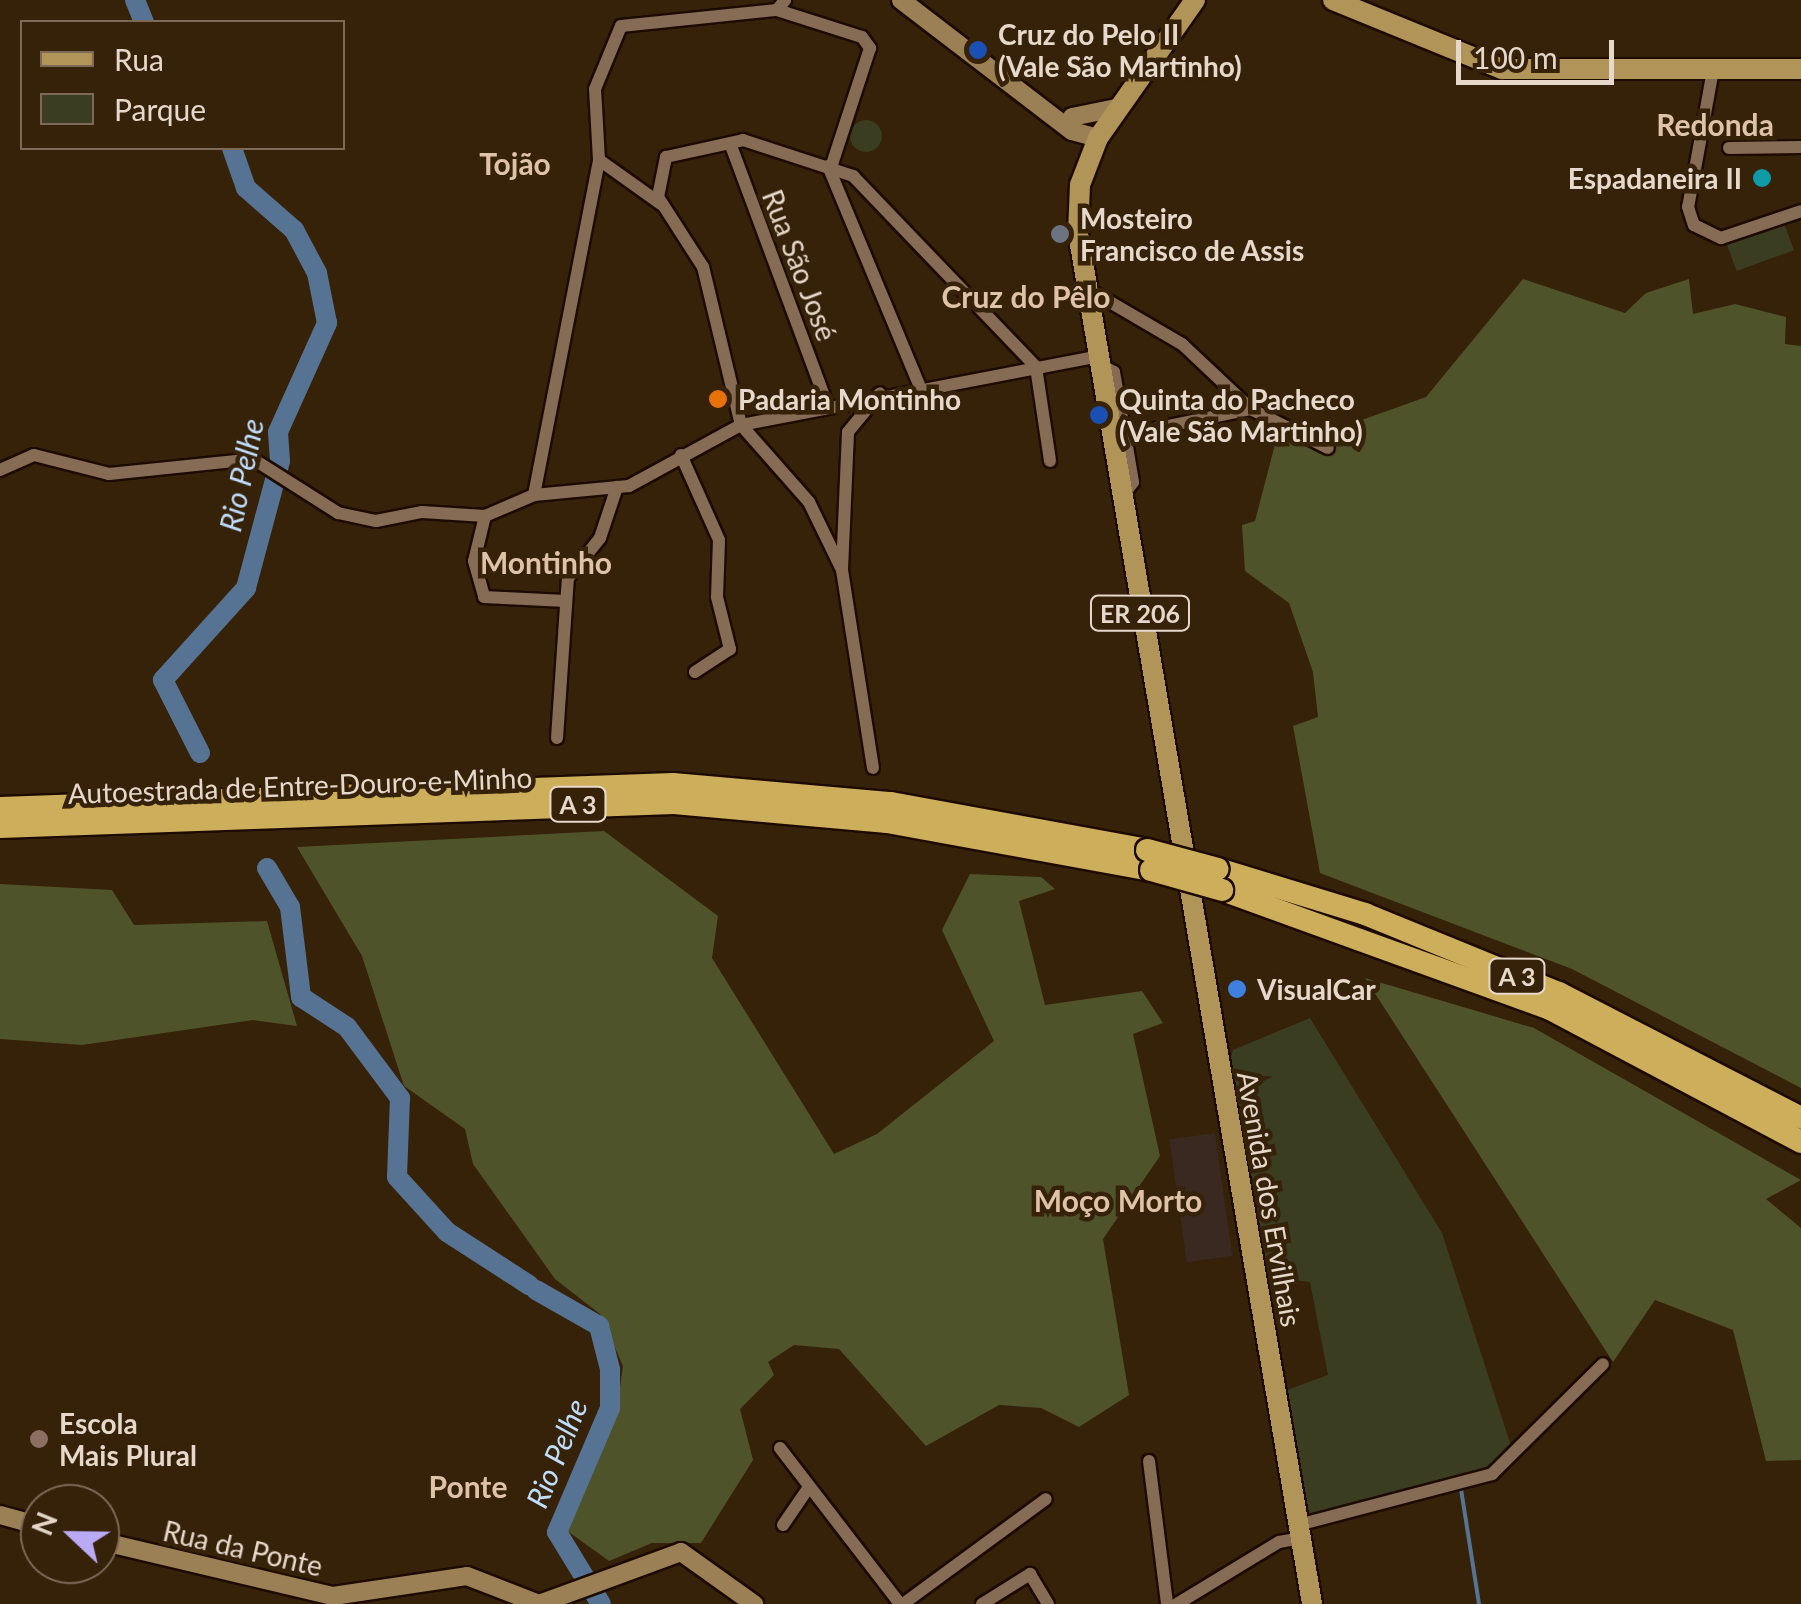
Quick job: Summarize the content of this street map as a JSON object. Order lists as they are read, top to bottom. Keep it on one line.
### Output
{"streets":{"highway":["Autoestrada de Entre-Douro-e-Minho","A 3"],"main road":["ER 206","Avenida dos Ervilhais"],"street":["Rua São José","Rua da Ponte"]},"crossings":[["ER 206","Avenida dos Ervilhais"]],"districts":["Redonda","Tojão","Cruz do Pêlo","Montinho","Moço Morto","Ponte"],"water":["Rio Pelhe"],"places":["Cruz do Pelo II (Vale São Martinho)","Espadaneira II","Mosteiro Francisco de Assis","Padaria Montinho","Quinta do Pacheco (Vale São Martinho)","VisualCar","Escola Mais Plural"],"legend":["Rua","Parque"],"scale_bar":"100 m","north":"left"}
